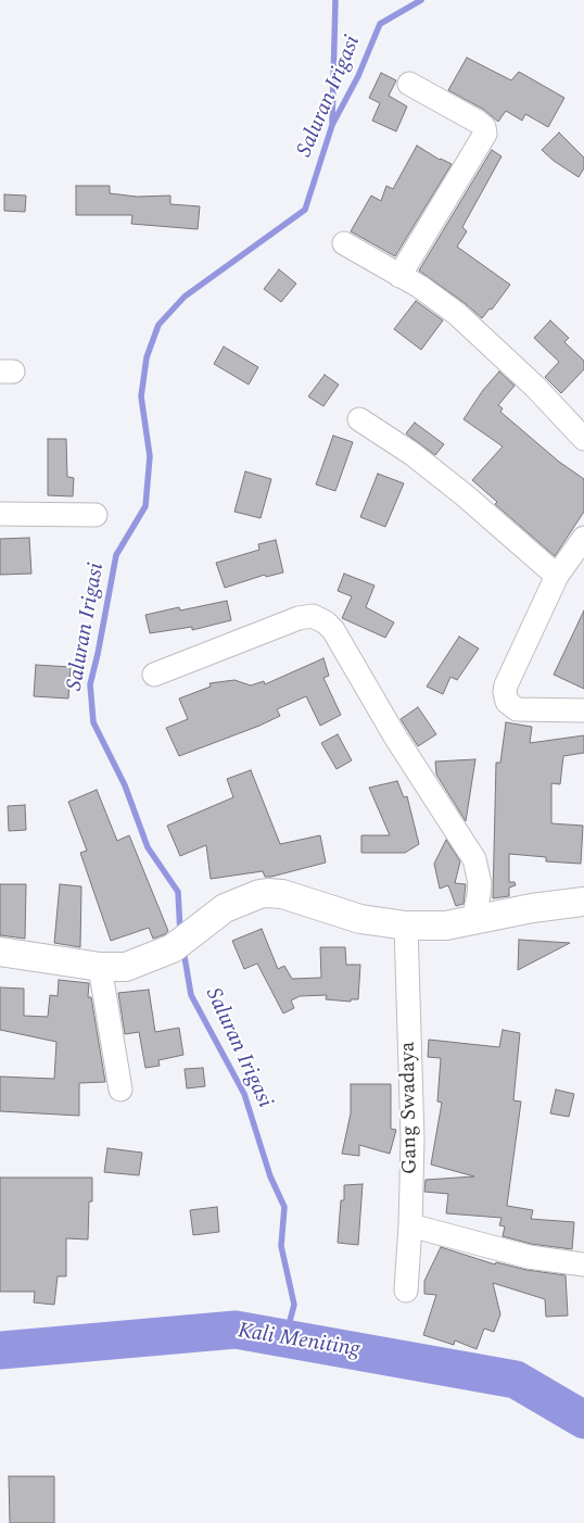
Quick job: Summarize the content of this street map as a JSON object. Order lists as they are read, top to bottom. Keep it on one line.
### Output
{"streets":{"street":["Gang Swadaya"]},"water":["Saluran Irigasi","Kali Meniting"]}
